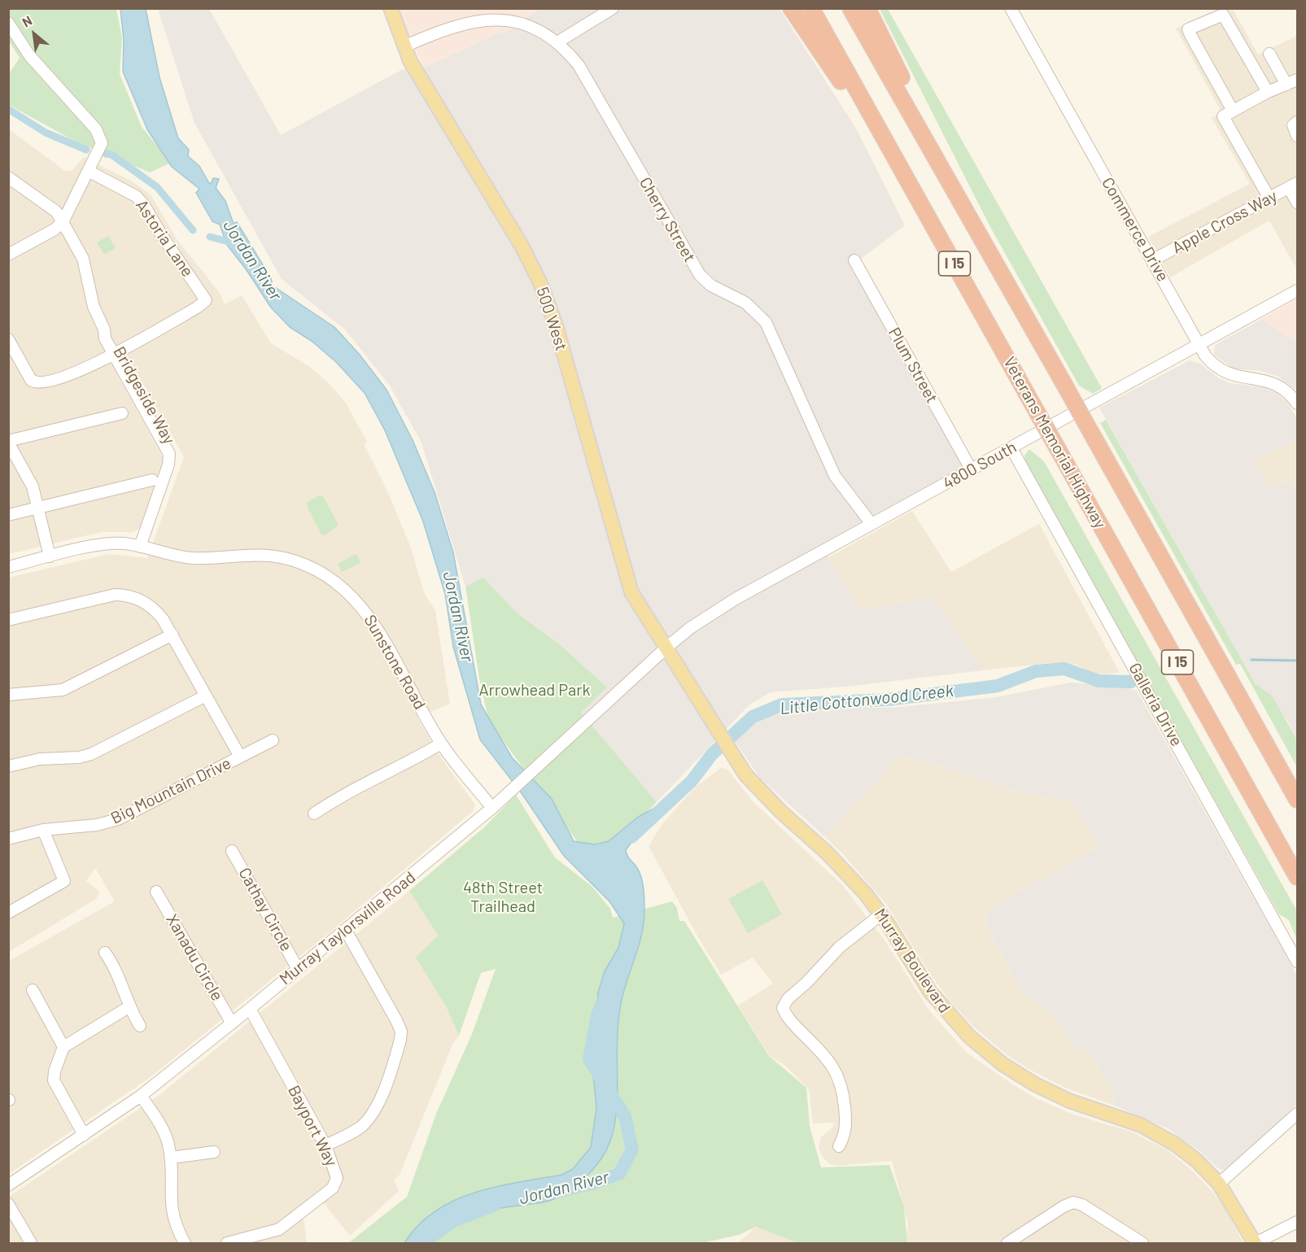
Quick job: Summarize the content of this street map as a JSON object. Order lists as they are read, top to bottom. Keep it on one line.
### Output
{"streets":{"highway":["I 15","Veterans Memorial Highway"],"main road":["500 West","Murray Boulevard"],"street":["Cherry Street","Apple Cross Way","Commerce Drive","Astoria Lane","Plum Street","Bridgeside Way","4800 South","Sunstone Road","Galleria Drive","Big Mountain Drive","Cathay Circle","Murray Taylorsville Road","Xanadu Circle","Bayport Way"]},"crossings":[["Cherry Street","500 West"],["Cherry Street","4800 South"],["Apple Cross Way","Commerce Drive"],["Commerce Drive","4800 South"],["Astoria Lane","Bridgeside Way"],["500 West","4800 South"],["500 West","Murray Taylorsville Road"],["500 West","Murray Boulevard"],["Plum Street","4800 South"],["Bridgeside Way","Sunstone Road"],["4800 South","Galleria Drive"],["4800 South","Murray Taylorsville Road"],["4800 South","Murray Boulevard"],["Sunstone Road","Murray Taylorsville Road"],["Cathay Circle","Murray Taylorsville Road"],["Murray Taylorsville Road","Xanadu Circle"],["Murray Taylorsville Road","Murray Boulevard"],["Murray Taylorsville Road","Bayport Way"]],"water":["Jordan River","Little Cottonwood Creek"],"parks":["Arrowhead Park","48th Street Trailhead"],"north":"top left"}
